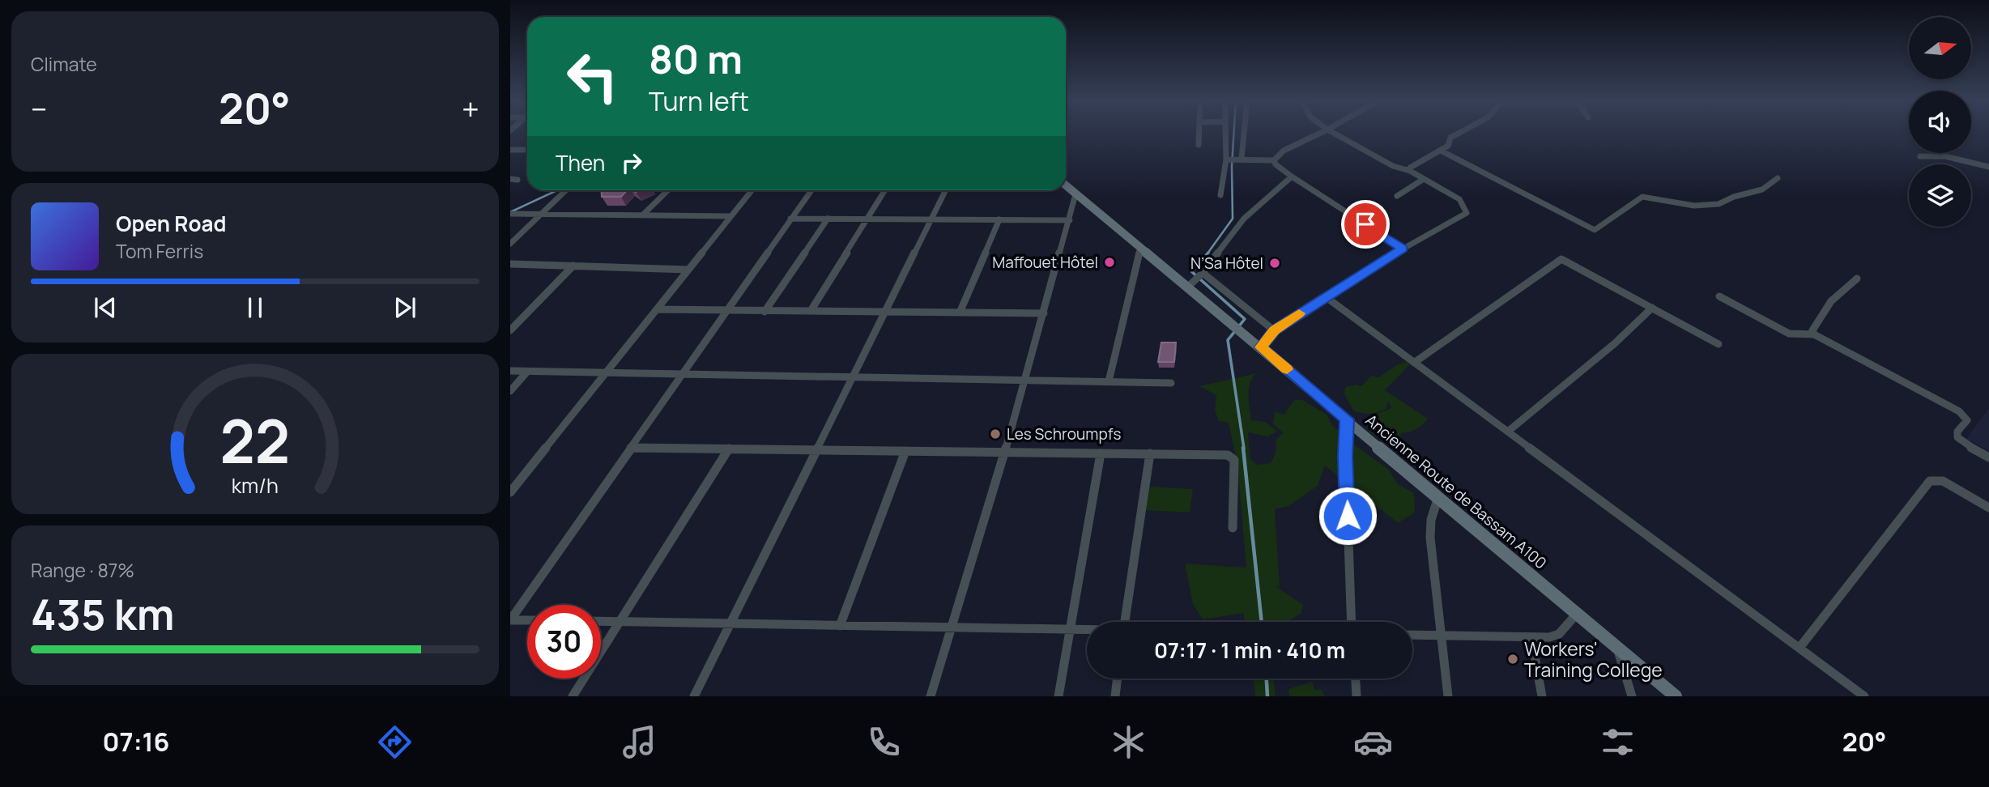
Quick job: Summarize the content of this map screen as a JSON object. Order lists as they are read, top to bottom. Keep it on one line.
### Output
{"streets":{"main road":["Ancienne Route de Bassam A100"]},"places":["Maffouet Hôtel","N’Sa Hôtel","Les Schroumpfs","Workers' Training College"],"north":"right","page":{"tile":["Climate",["Range · 87%","435 km"]],"turn":["80 m","Turn left"],"heat":["−","20°","+"],"then":"Then","song":["Open Road","Tom Ferris"],"limit":"30","trip":"07:17 · 1 min · 410 m","tabs":["07:16","20°"],"gauge":["22","km/h"]}}
